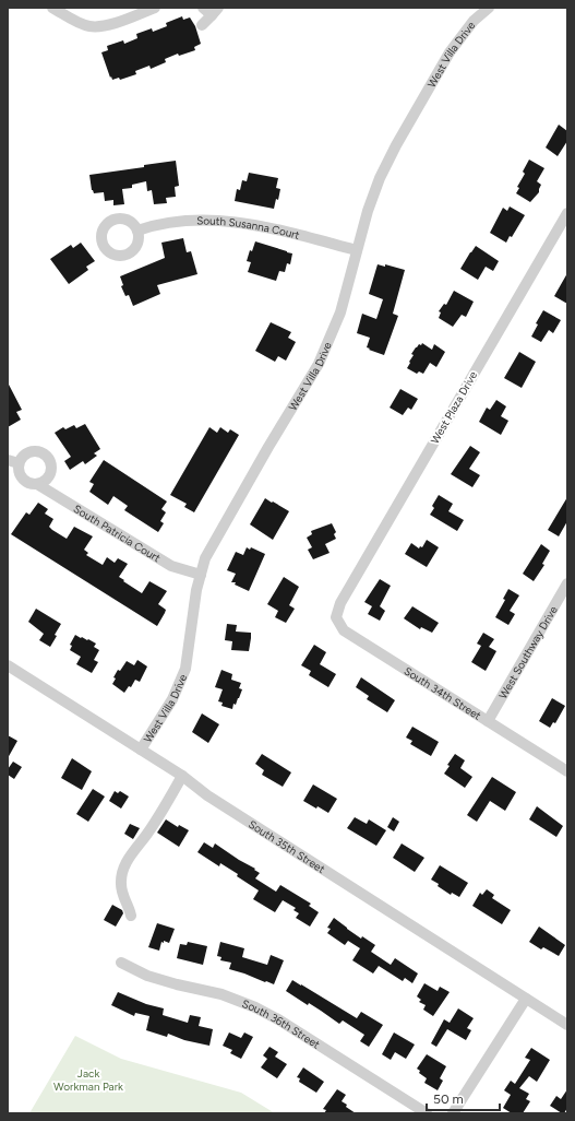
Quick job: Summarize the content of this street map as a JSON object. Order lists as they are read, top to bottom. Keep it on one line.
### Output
{"streets":{"street":["West Villa Drive","South Susanna Court","West Plaza Drive","South Patricia Court","West Southway Drive","South 34th Street","South 35th Street","South 36th Street"]},"crossings":[["West Villa Drive","South Susanna Court"],["West Villa Drive","South Patricia Court"],["West Villa Drive","South 35th Street"],["West Plaza Drive","South 34th Street"],["West Southway Drive","South 34th Street"]],"parks":["Jack Workman Park"],"scale_bar":"50 m"}
